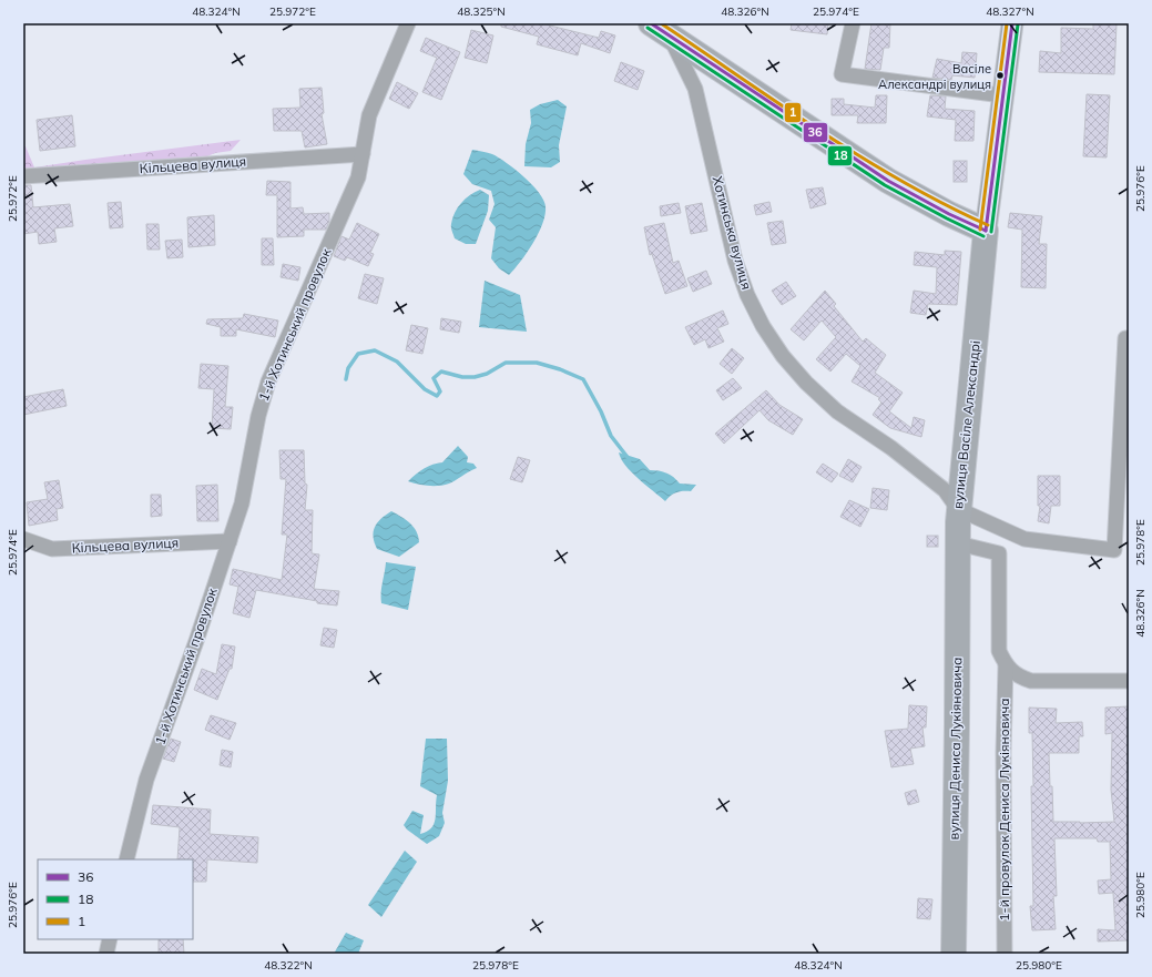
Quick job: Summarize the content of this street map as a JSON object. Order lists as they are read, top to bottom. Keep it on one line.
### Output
{"streets":{"highway":["Хотинська вулиця","вулиця Васіле Александрі","вулиця Дениса Лукіяновича"],"street":["Кільцева вулиця","1-й Хотинський провулок","1-й провулок Дениса Лукіяновича"]},"crossings":[["Кільцева вулиця","1-й Хотинський провулок"],["Хотинська вулиця","вулиця Васіле Александрі"],["вулиця Васіле Александрі","вулиця Дениса Лукіяновича"]],"places":["Васіле Александрі вулиця"],"lines":["transit line 36","transit line 1","transit line 18"],"legend":["36","18","1"],"coordinates":["48.324°N","25.972°E","48.325°N","48.326°N","25.974°E","48.327°N","25.976°E","25.978°E","25.980°E","48.322°N"]}
